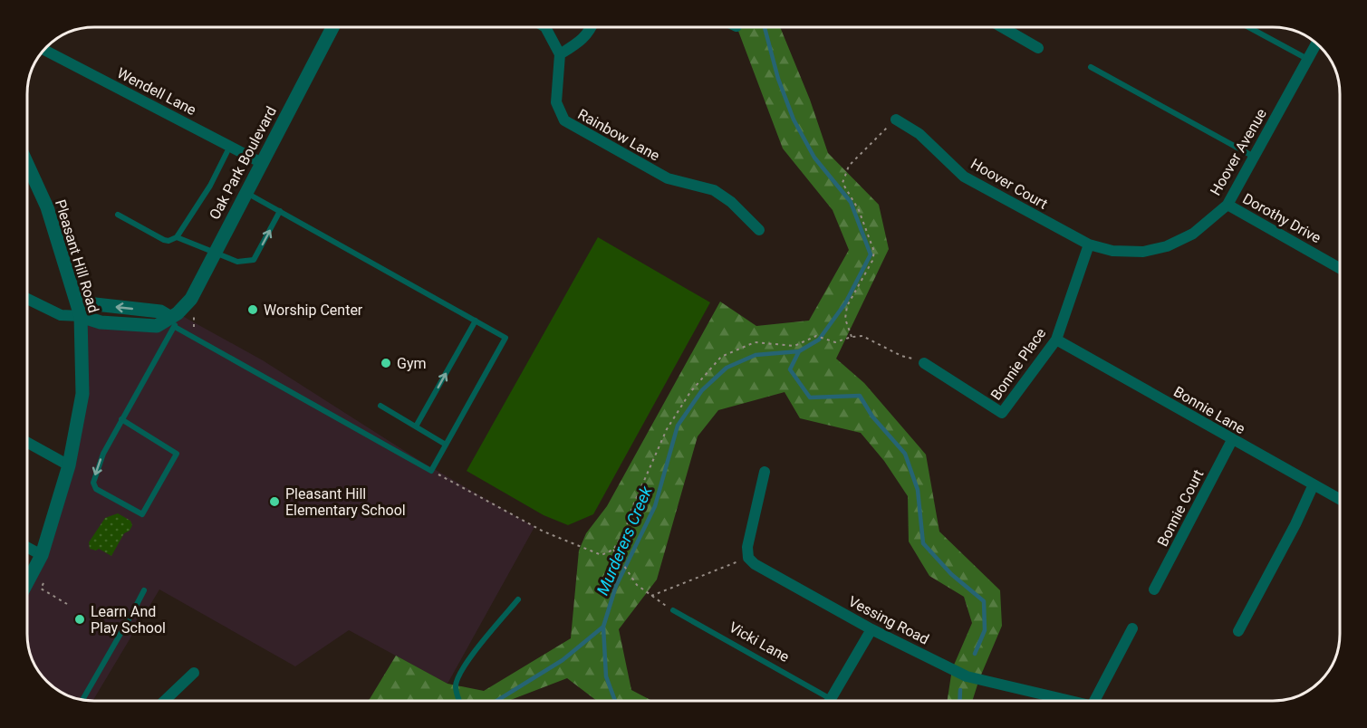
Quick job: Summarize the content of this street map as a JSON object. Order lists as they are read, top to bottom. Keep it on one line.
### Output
{"streets":{"street":["Wendell Lane","Rainbow Lane","Hoover Avenue","Oak Park Boulevard","Hoover Court","Dorothy Drive","Pleasant Hill Road","Bonnie Place","Bonnie Lane","Bonnie Court","Vessing Road"],"lane":["Vicki Lane"]},"crossings":[["Wendell Lane","Oak Park Boulevard"],["Hoover Avenue","Hoover Court"],["Hoover Avenue","Dorothy Drive"],["Hoover Avenue","Bonnie Place"],["Hoover Court","Bonnie Place"],["Bonnie Place","Bonnie Lane"],["Bonnie Lane","Bonnie Court"]],"water":["Murderers Creek"],"places":["Worship Center","Gym","Pleasant Hill Elementary School","Learn And Play School"]}
